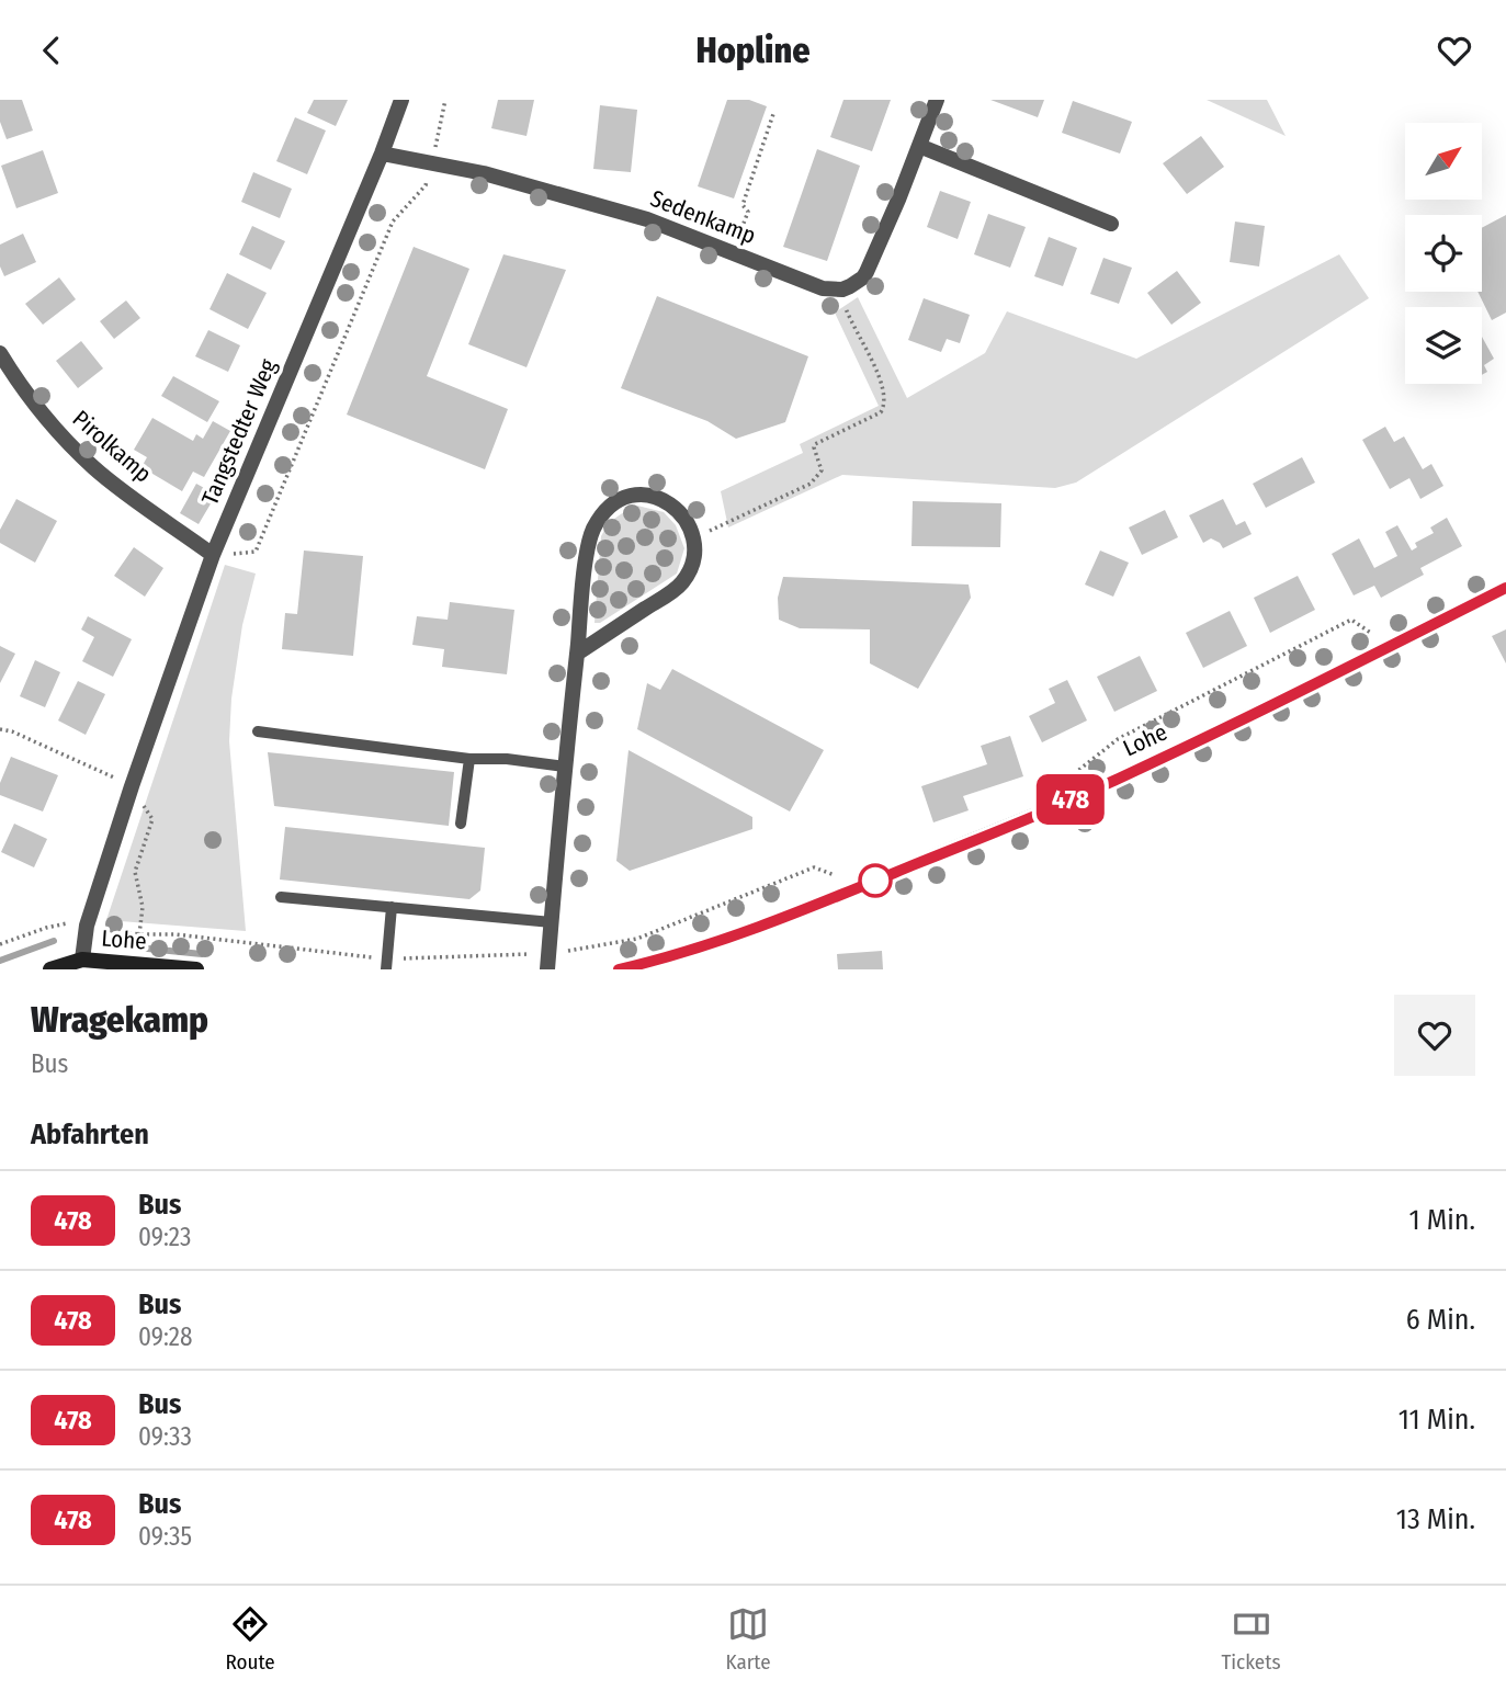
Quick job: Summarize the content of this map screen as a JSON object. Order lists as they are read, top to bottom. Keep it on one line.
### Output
{"streets":{"main road":["Lohe"],"street":["Sedenkamp","Tangstedter Weg","Pirolkamp"]},"crossings":[["Sedenkamp","Tangstedter Weg"],["Tangstedter Weg","Pirolkamp"],["Tangstedter Weg","Lohe"]],"lines":["bus line 478"],"north":"top right","page":{"header":"Hopline","on_map":"478","heading":[["Wragekamp","Bus"],"Abfahrten"],"list":[{"mark":"478","name":"Bus","note":"09:23","value":"1 Min."},{"mark":"478","name":"Bus","note":"09:28","value":"6 Min."},{"mark":"478","name":"Bus","note":"09:33","value":"11 Min."},{"mark":"478","name":"Bus","note":"09:35","value":"13 Min."}],"tabs":["Route","Karte","Tickets"]}}
